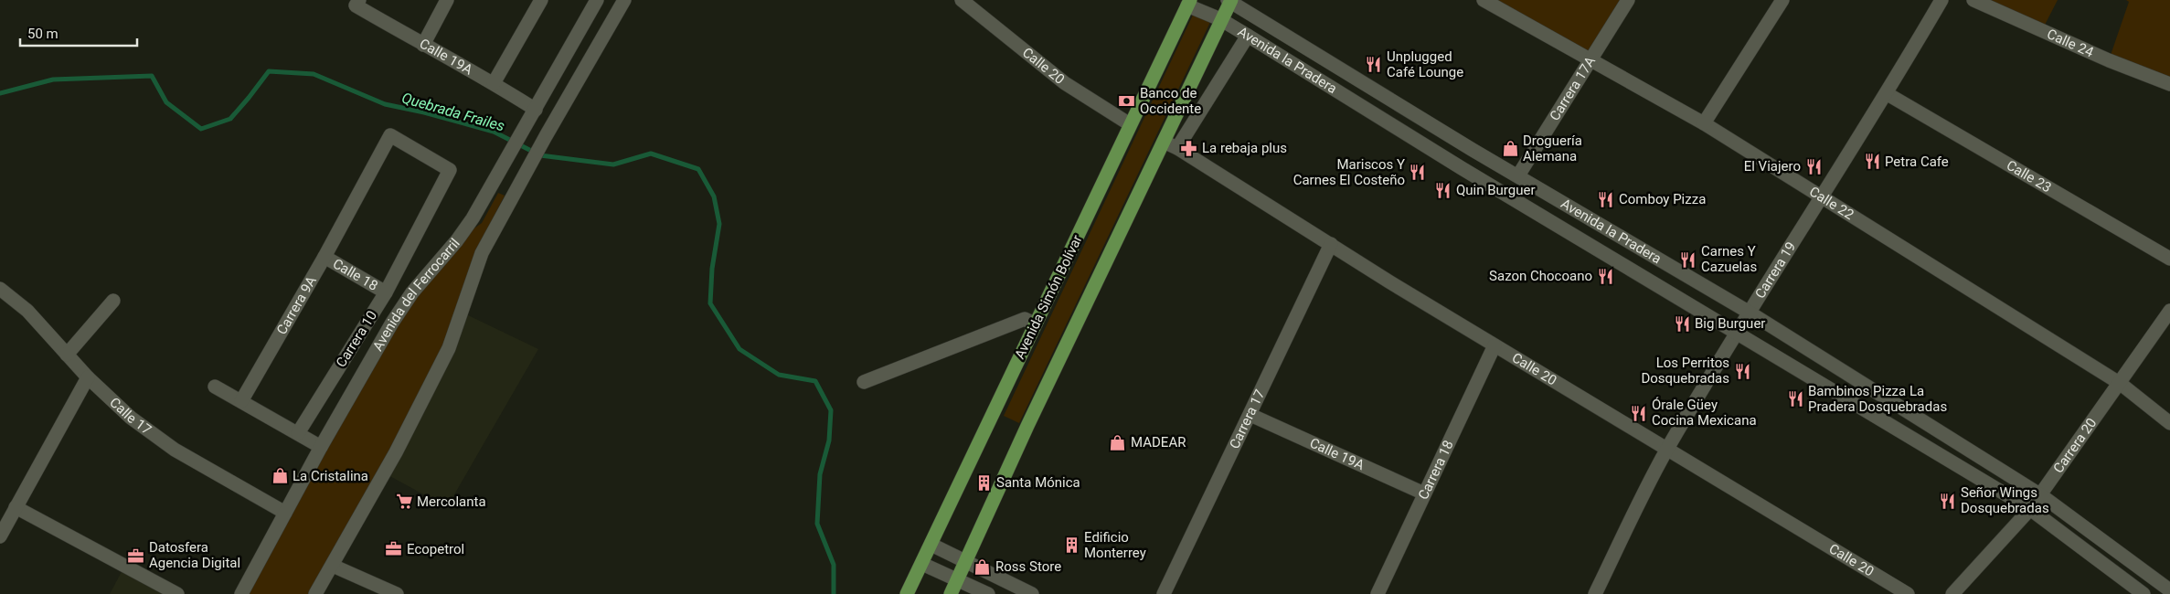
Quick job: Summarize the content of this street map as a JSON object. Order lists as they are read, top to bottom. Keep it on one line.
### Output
{"streets":{"main road":["Avenida Simón Bolívar"],"street":["Calle 24","Calle 19A","Avenida la Pradera","Calle 20","Carrera 17A","Calle 23","Calle 22","Carrera 19","Calle 18","Avenida del Ferrocarril","Carrera 9A","Carrera 10","Calle 17","Carrera 17","Carrera 20","Carrera 18"]},"crossings":[["Calle 19A","Avenida del Ferrocarril"],["Calle 19A","Carrera 17"],["Calle 19A","Carrera 18"],["Avenida la Pradera","Carrera 17A"],["Avenida la Pradera","Carrera 19"],["Avenida la Pradera","Avenida Simón Bolívar"],["Avenida la Pradera","Carrera 20"],["Calle 20","Carrera 19"],["Calle 20","Avenida Simón Bolívar"],["Calle 20","Carrera 17"],["Calle 20","Carrera 18"],["Carrera 17A","Calle 22"],["Calle 23","Carrera 19"],["Calle 22","Carrera 19"],["Calle 22","Carrera 20"],["Calle 18","Carrera 9A"],["Calle 18","Carrera 10"],["Avenida del Ferrocarril","Calle 17"],["Carrera 9A","Carrera 10"]],"water":["Quebrada Frailes"],"places":{"restaurant":["Unplugged Café Lounge","Petra Cafe","El Viajero","Mariscos Y Carnes El Costeño","Quin Burguer","Comboy Pizza","Carnes Y Cazuelas","Sazon Chocoano","Big Burguer","Los Perritos Dosquebradas","Bambinos Pizza La Pradera Dosquebradas","Órale Güey Cocina Mexicana","Señor Wings Dosquebradas"],"bank":["Banco de Occidente"],"pharmacy":["La rebaja plus"],"shop":["Droguería Alemana","MADEAR","La Cristalina","Ross Store"],"building":["Santa Mónica","Edificio Monterrey"],"supermarket":["Mercolanta"],"office":["Ecopetrol","Datosfera Agencia Digital"]},"scale_bar":"50 m"}
